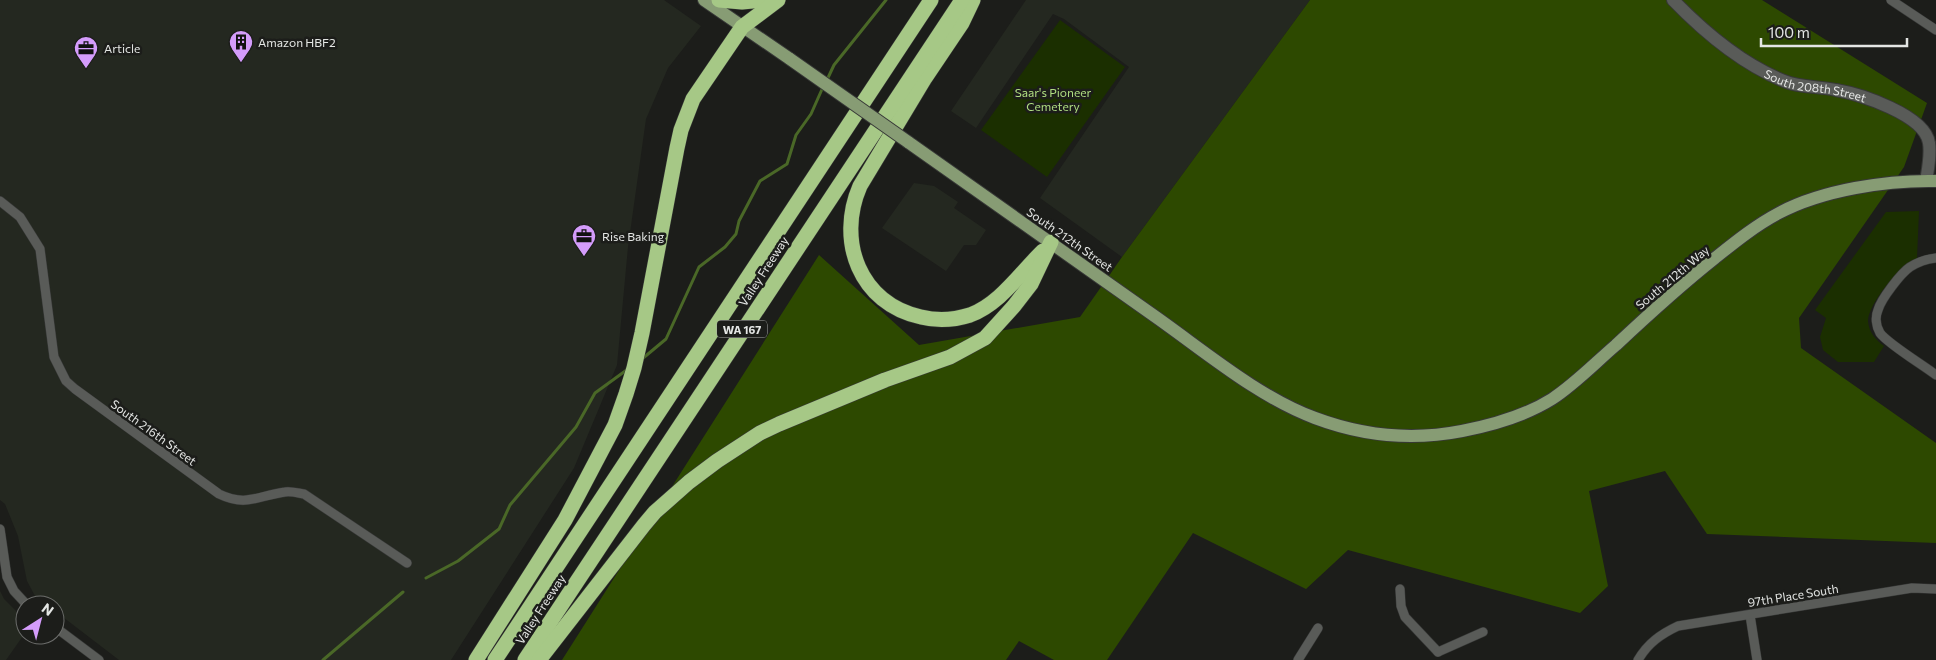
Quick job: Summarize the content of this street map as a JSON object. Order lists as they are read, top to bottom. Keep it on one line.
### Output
{"streets":{"highway":["Valley Freeway","WA 167"],"main road":["South 212th Street","South 212th Way"],"street":["South 208th Street","South 216th Street","97th Place South"]},"crossings":[["South 208th Street","South 212th Way"],["South 212th Street","South 212th Way"]],"parks":["Saar's Pioneer Cemetery"],"places":{"building":["Amazon HBF2"],"office":["Article","Rise Baking"]},"scale_bar":"100 m","north":"top right"}
